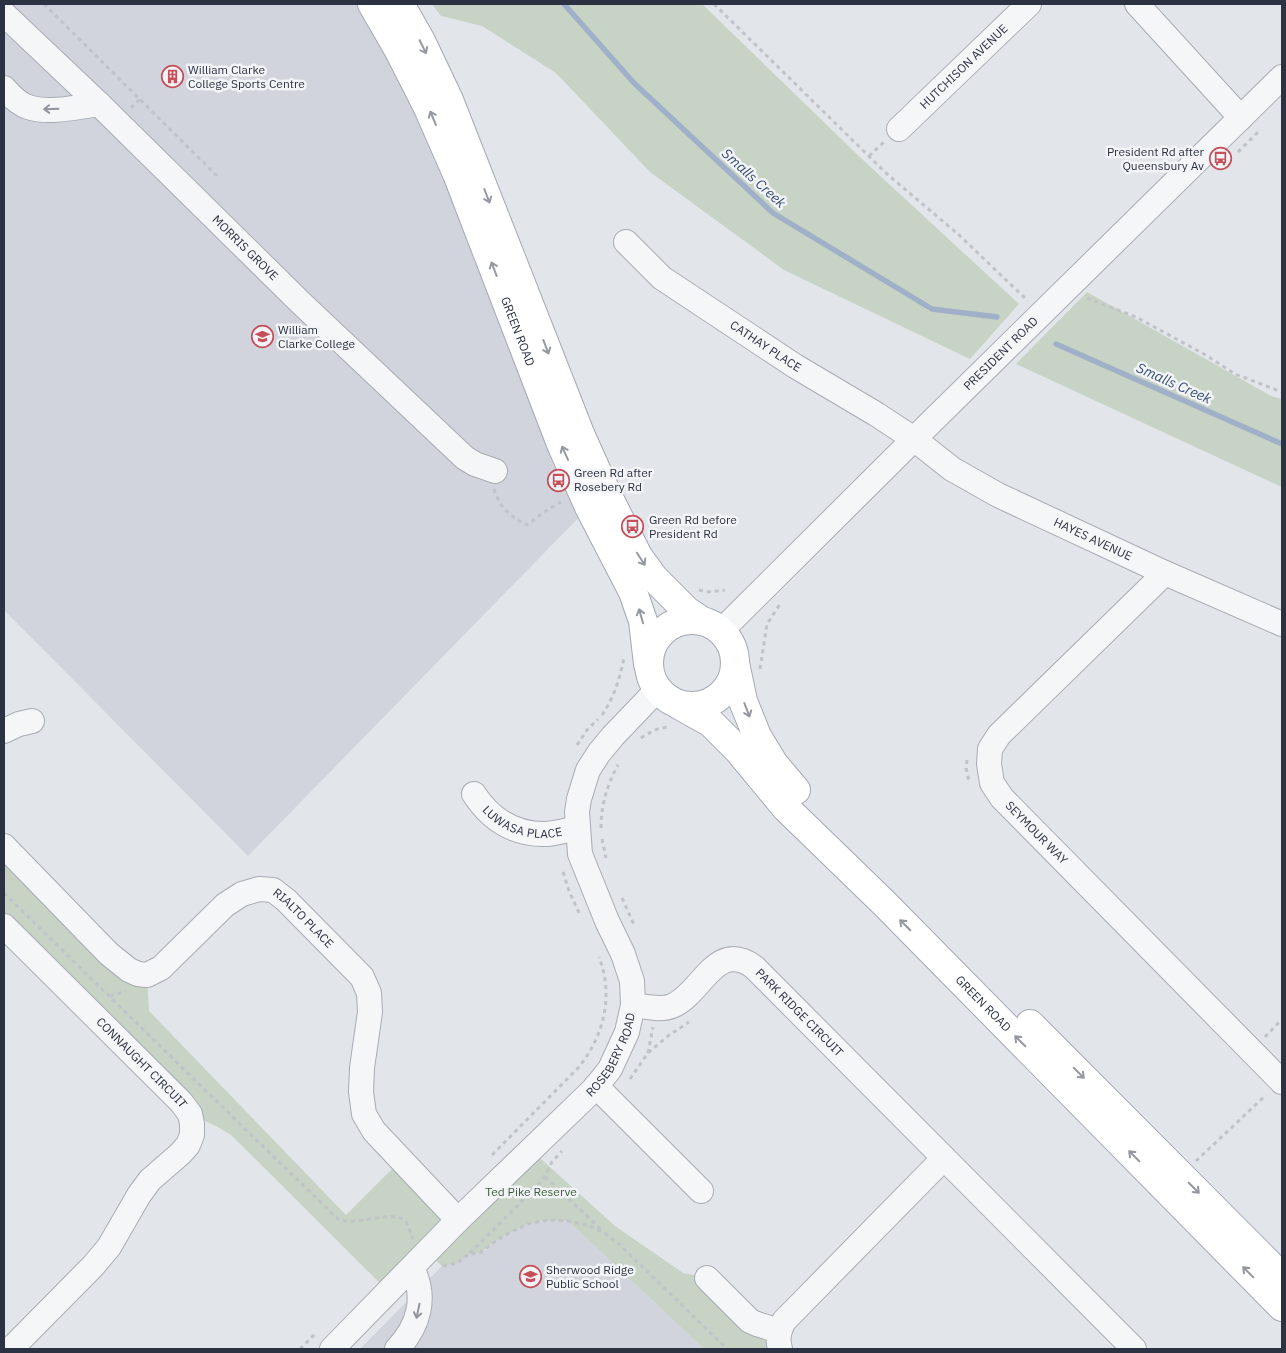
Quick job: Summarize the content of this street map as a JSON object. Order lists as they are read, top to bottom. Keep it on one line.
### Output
{"streets":{"main road":["GREEN ROAD"],"street":["HUTCHISON AVENUE","MORRIS GROVE","CATHAY PLACE","PRESIDENT ROAD","HAYES AVENUE","LUWASA PLACE","SEYMOUR WAY","RIALTO PLACE","PARK RIDGE CIRCUIT","ROSEBERY ROAD","CONNAUGHT CIRCUIT"]},"crossings":[["GREEN ROAD","PRESIDENT ROAD"],["GREEN ROAD","ROSEBERY ROAD"],["CATHAY PLACE","PRESIDENT ROAD"],["CATHAY PLACE","HAYES AVENUE"],["PRESIDENT ROAD","HAYES AVENUE"],["HAYES AVENUE","SEYMOUR WAY"],["LUWASA PLACE","ROSEBERY ROAD"],["RIALTO PLACE","ROSEBERY ROAD"],["PARK RIDGE CIRCUIT","ROSEBERY ROAD"]],"water":["Smalls Creek"],"parks":["Ted Pike Reserve"],"places":{"building":["William Clarke College Sports Centre"],"bus stop":["President Rd after Queensbury Av","Green Rd after Rosebery Rd","Green Rd before President Rd"],"school or university":["William Clarke College","Sherwood Ridge Public School"]}}
